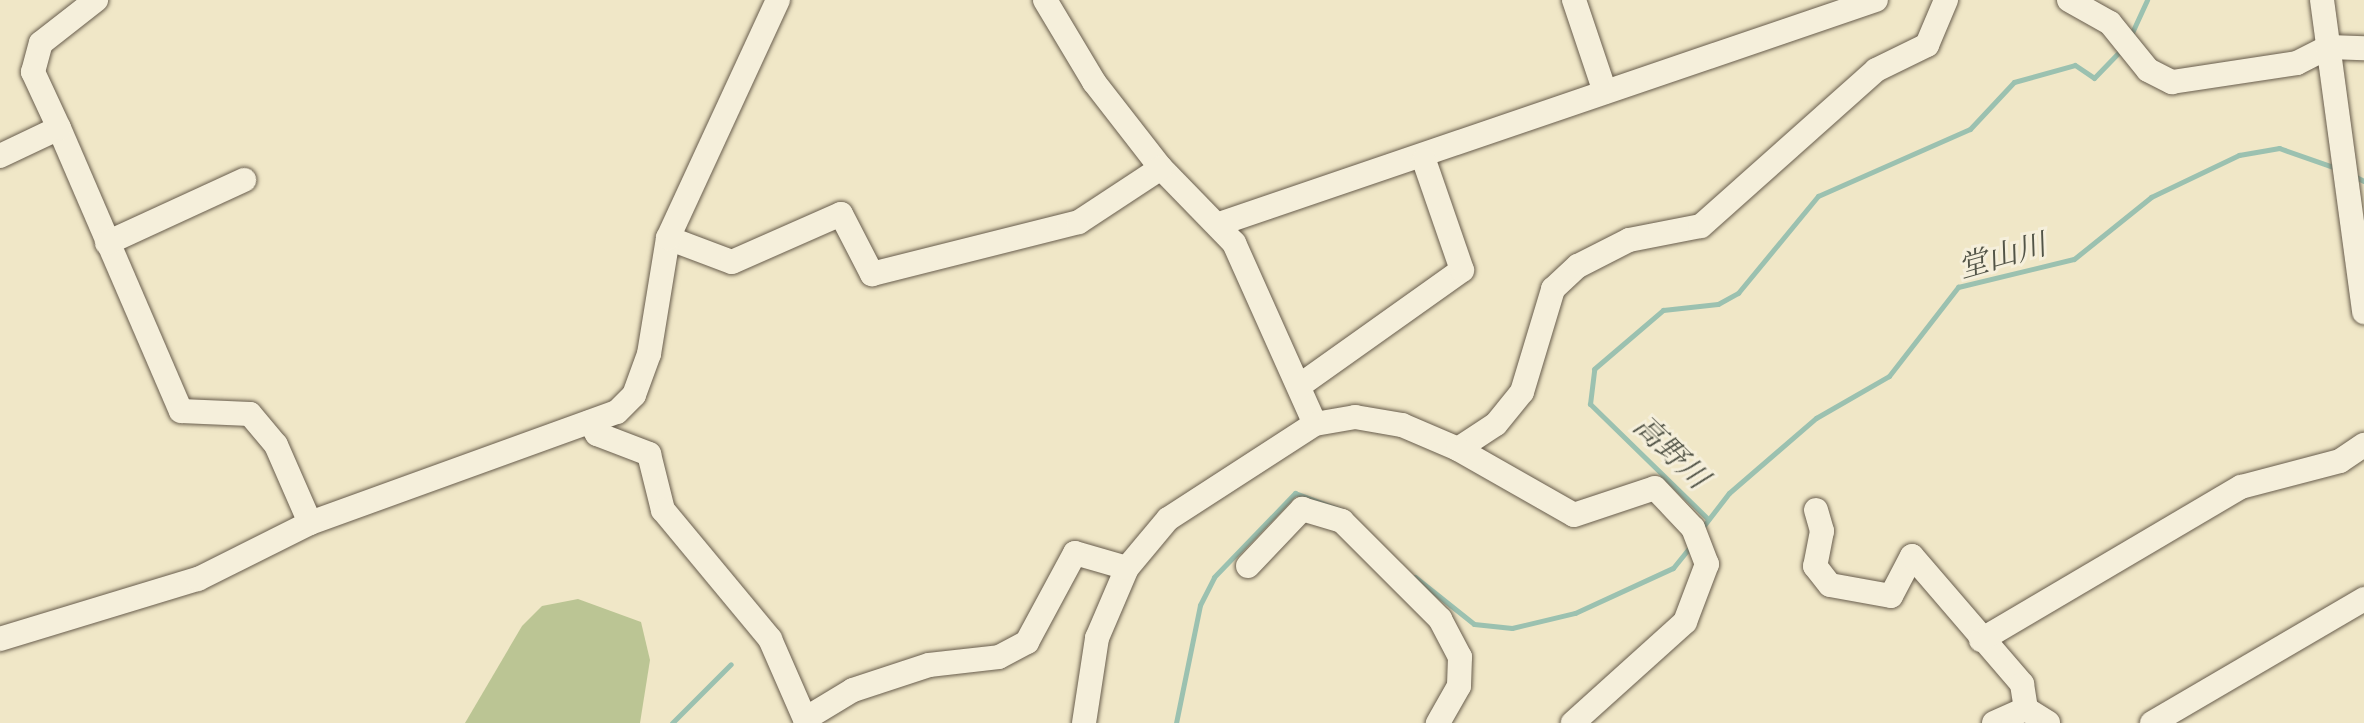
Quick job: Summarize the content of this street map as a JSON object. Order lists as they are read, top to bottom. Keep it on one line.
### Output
{"water":["堂山川","高野川"]}
